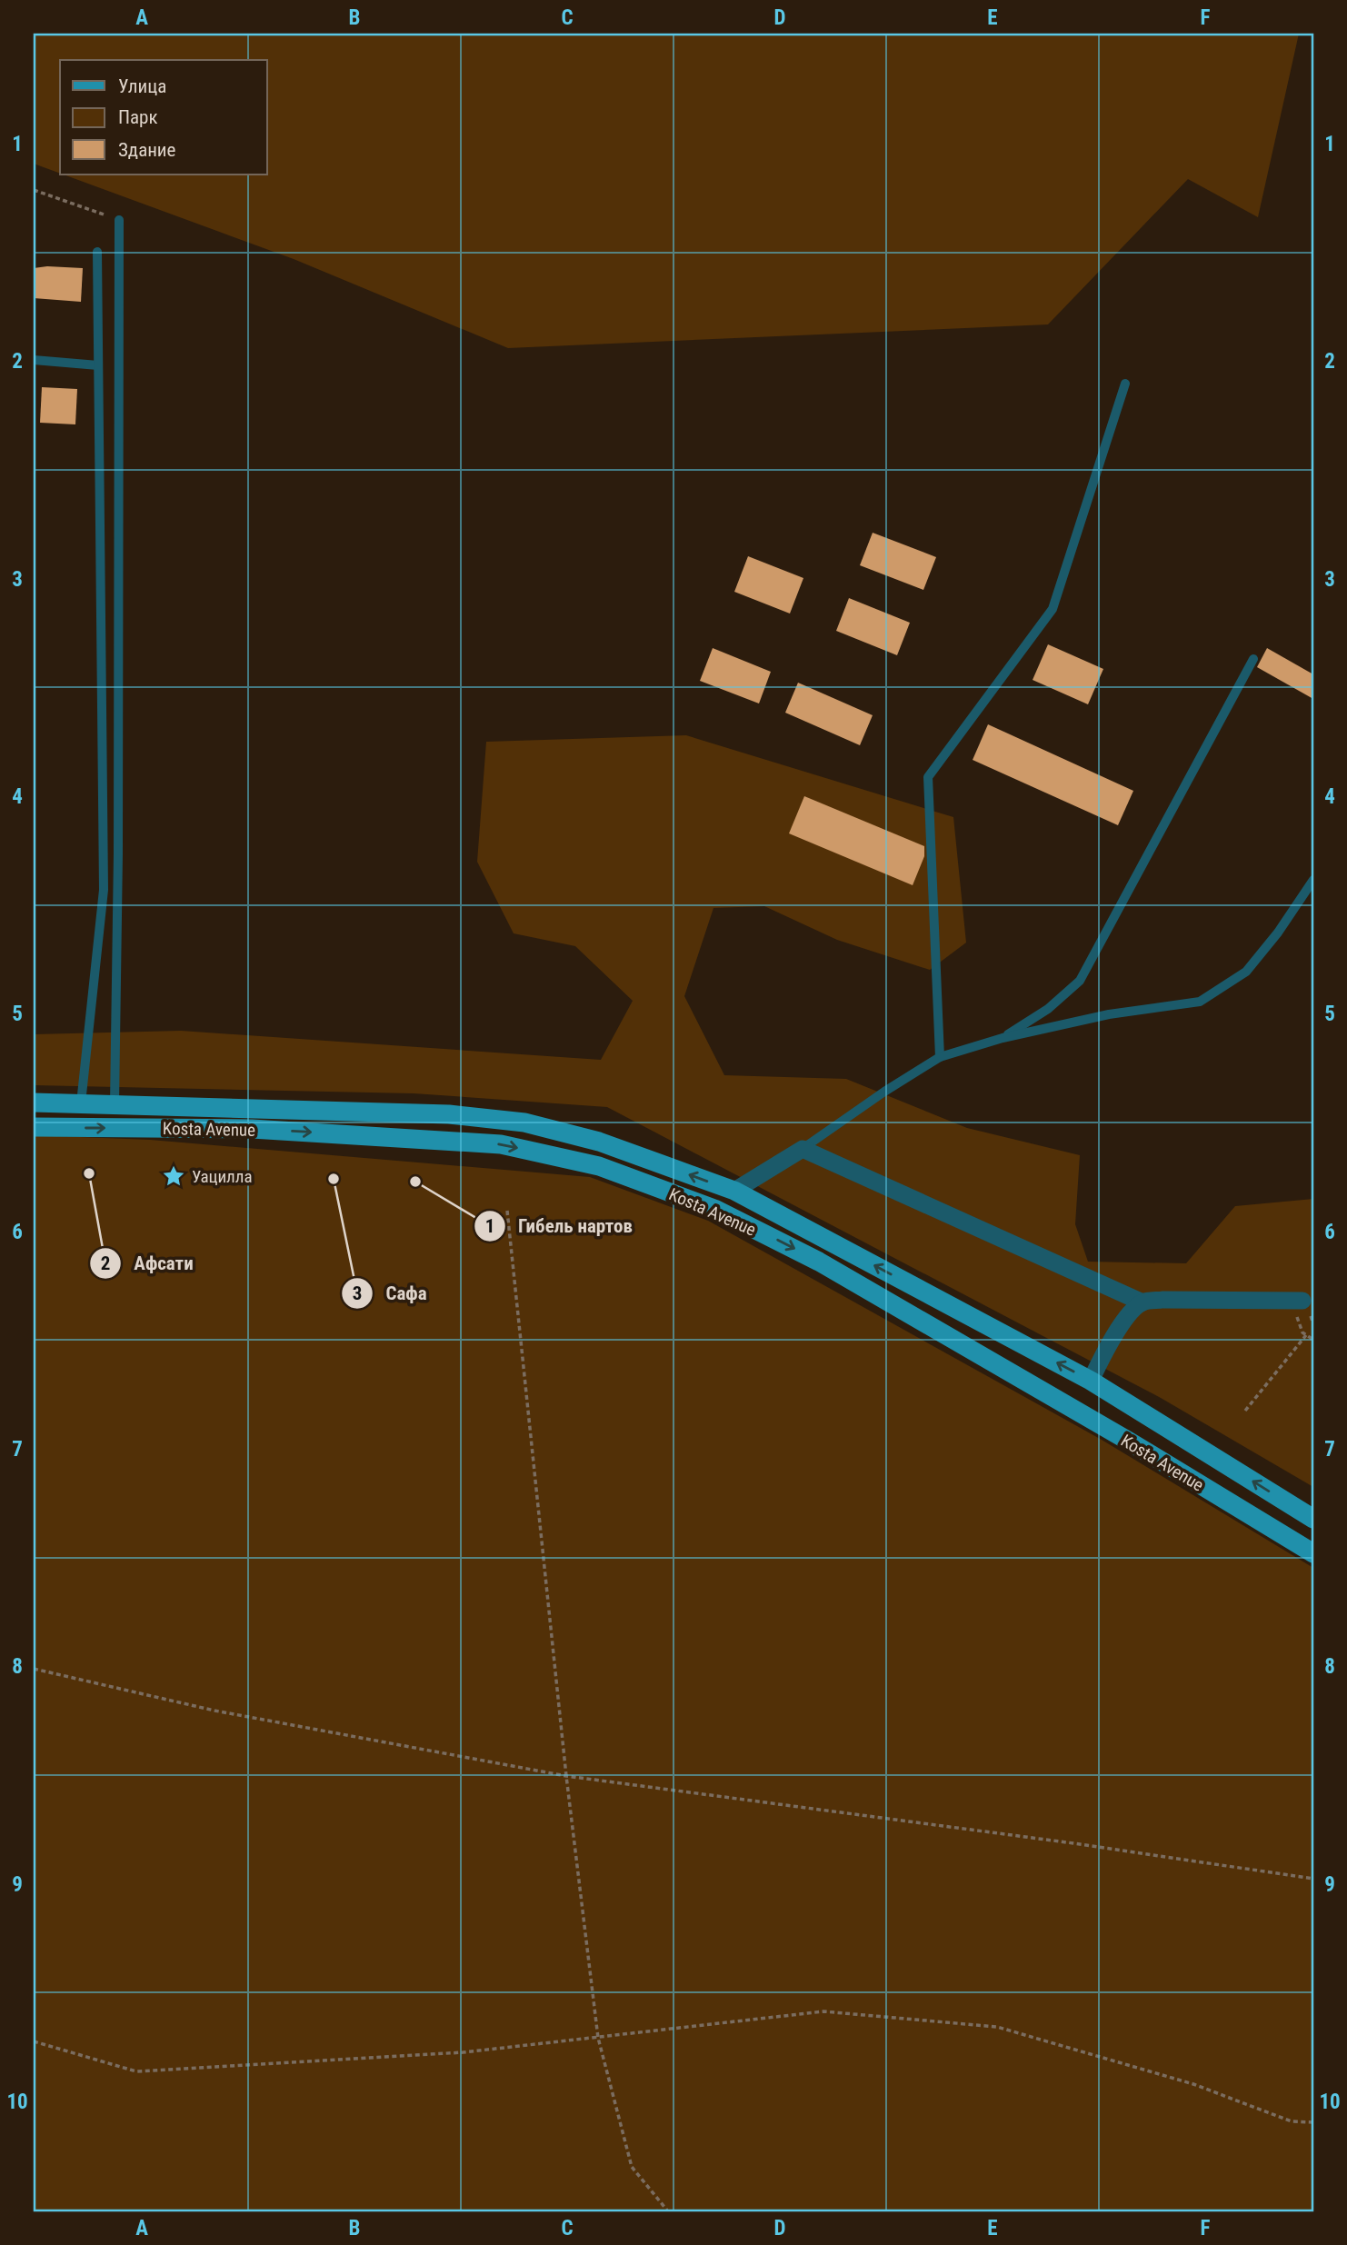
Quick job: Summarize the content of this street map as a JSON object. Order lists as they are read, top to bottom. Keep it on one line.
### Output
{"streets":{"main road":["Kosta Avenue"]},"places":{"other":["Афсати","Сафа","Гибель нартов"],"place":["Уацилла"]},"legend":["Улица","Парк","Здание"],"grid":{"columns":["A","B","C","D","E","F"],"rows":["1","2","3","4","5","6","7","8","9","10"]}}
